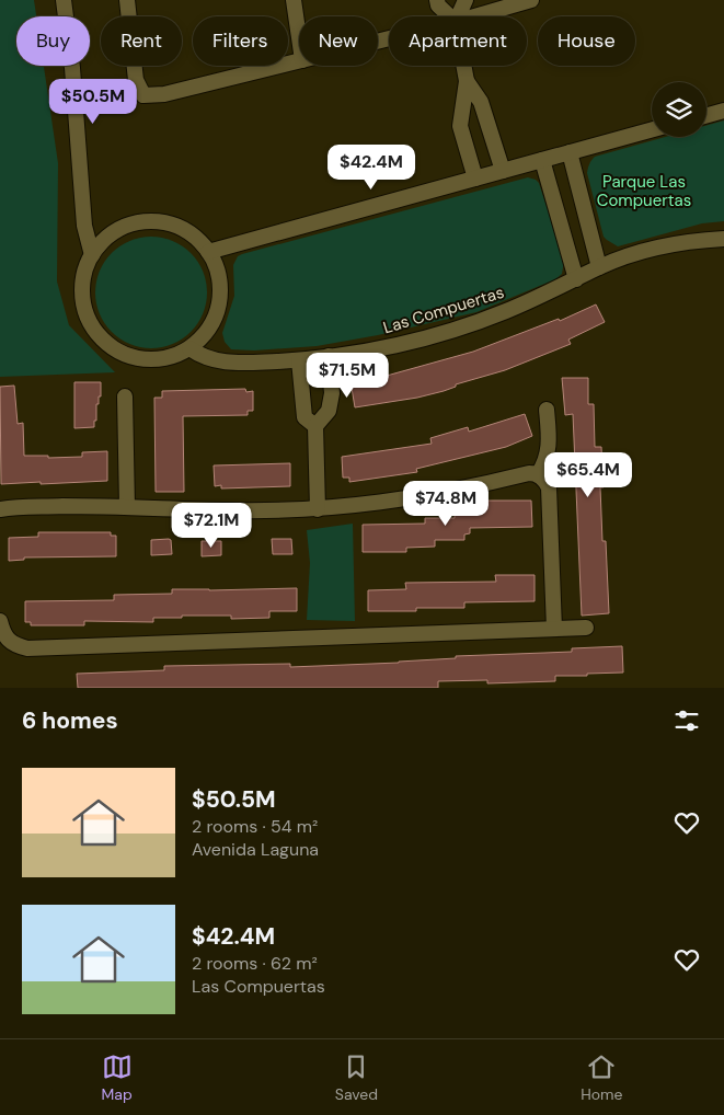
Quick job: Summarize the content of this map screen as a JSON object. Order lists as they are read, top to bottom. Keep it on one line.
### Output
{"streets":{"street":["Las Compuertas"]},"parks":["Parque Las Compuertas"],"page":{"chip":["Buy","Rent","Filters","New","Apartment","House"],"price":["$50.5M","$42.4M","$71.5M","$65.4M","$74.8M","$72.1M"],"heading":"6 homes","list":[{"name":"$50.5M","note":"2 rooms · 54 m² · Avenida Laguna"},{"name":"$42.4M","note":"2 rooms · 62 m² · Las Compuertas"}],"tabs":["Map","Saved","Home"]}}
